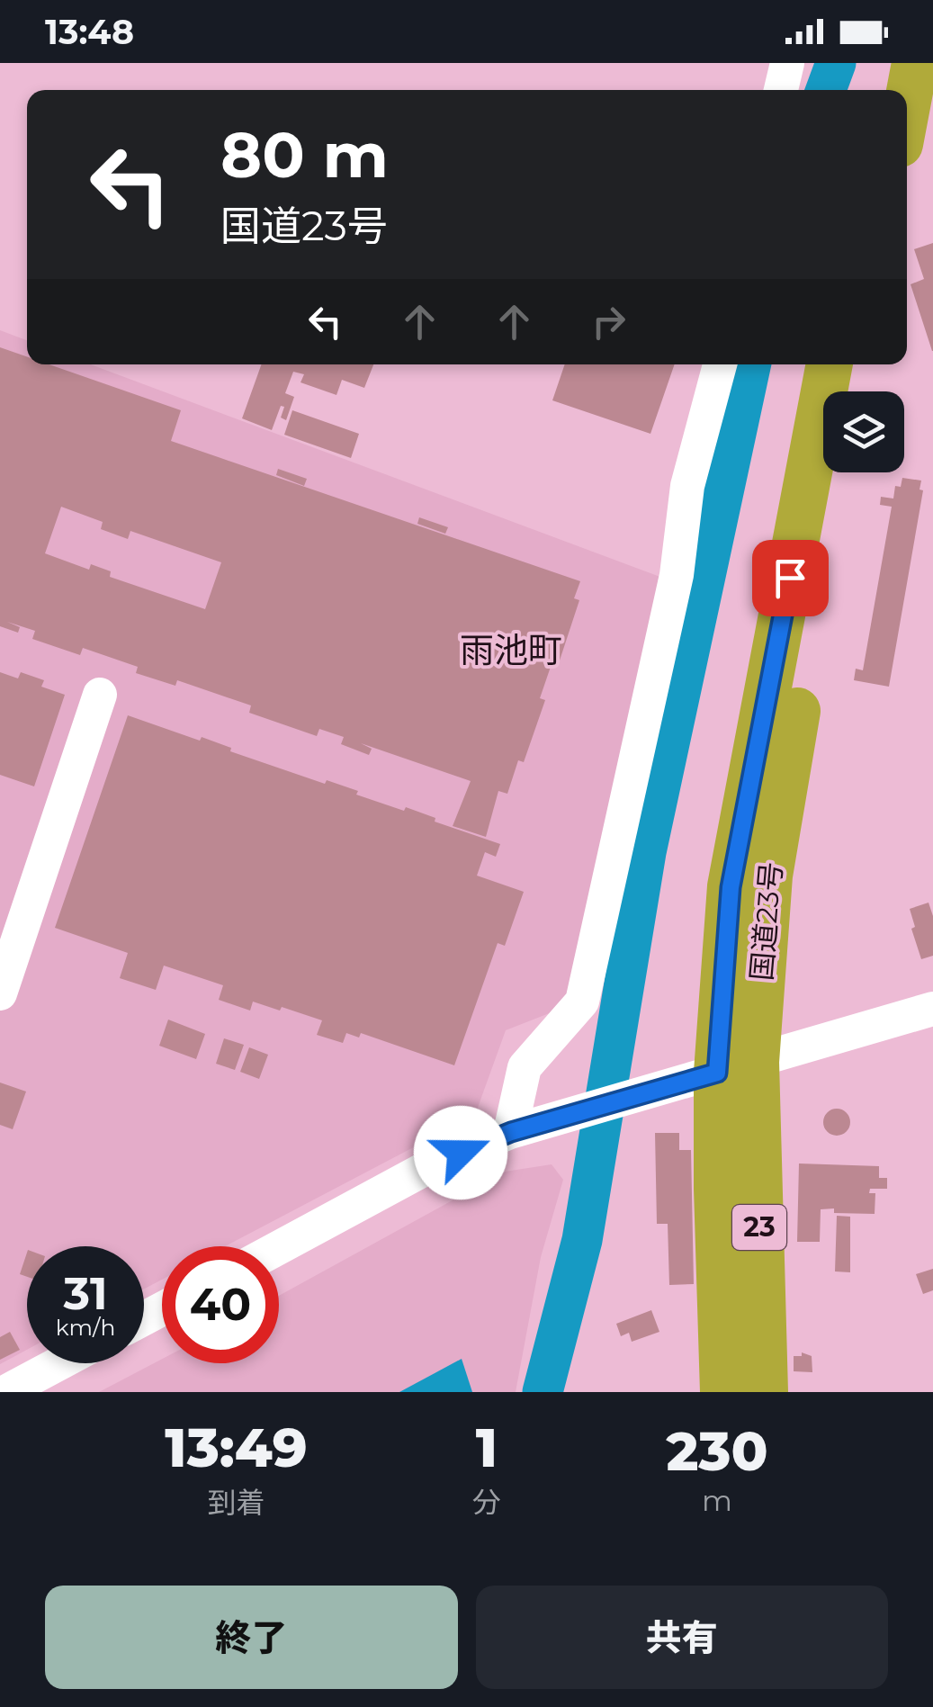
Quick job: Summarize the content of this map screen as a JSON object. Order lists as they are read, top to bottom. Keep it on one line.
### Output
{"streets":{"highway":["国道23号","23"]},"districts":["雨池町"],"page":{"status":"13:48","turn":["80 m","国道23号"],"speed":"31 km/h","limit":"40","eta":["13:49","到着","1","分","230","m"],"buttons":["終了","共有"]}}
